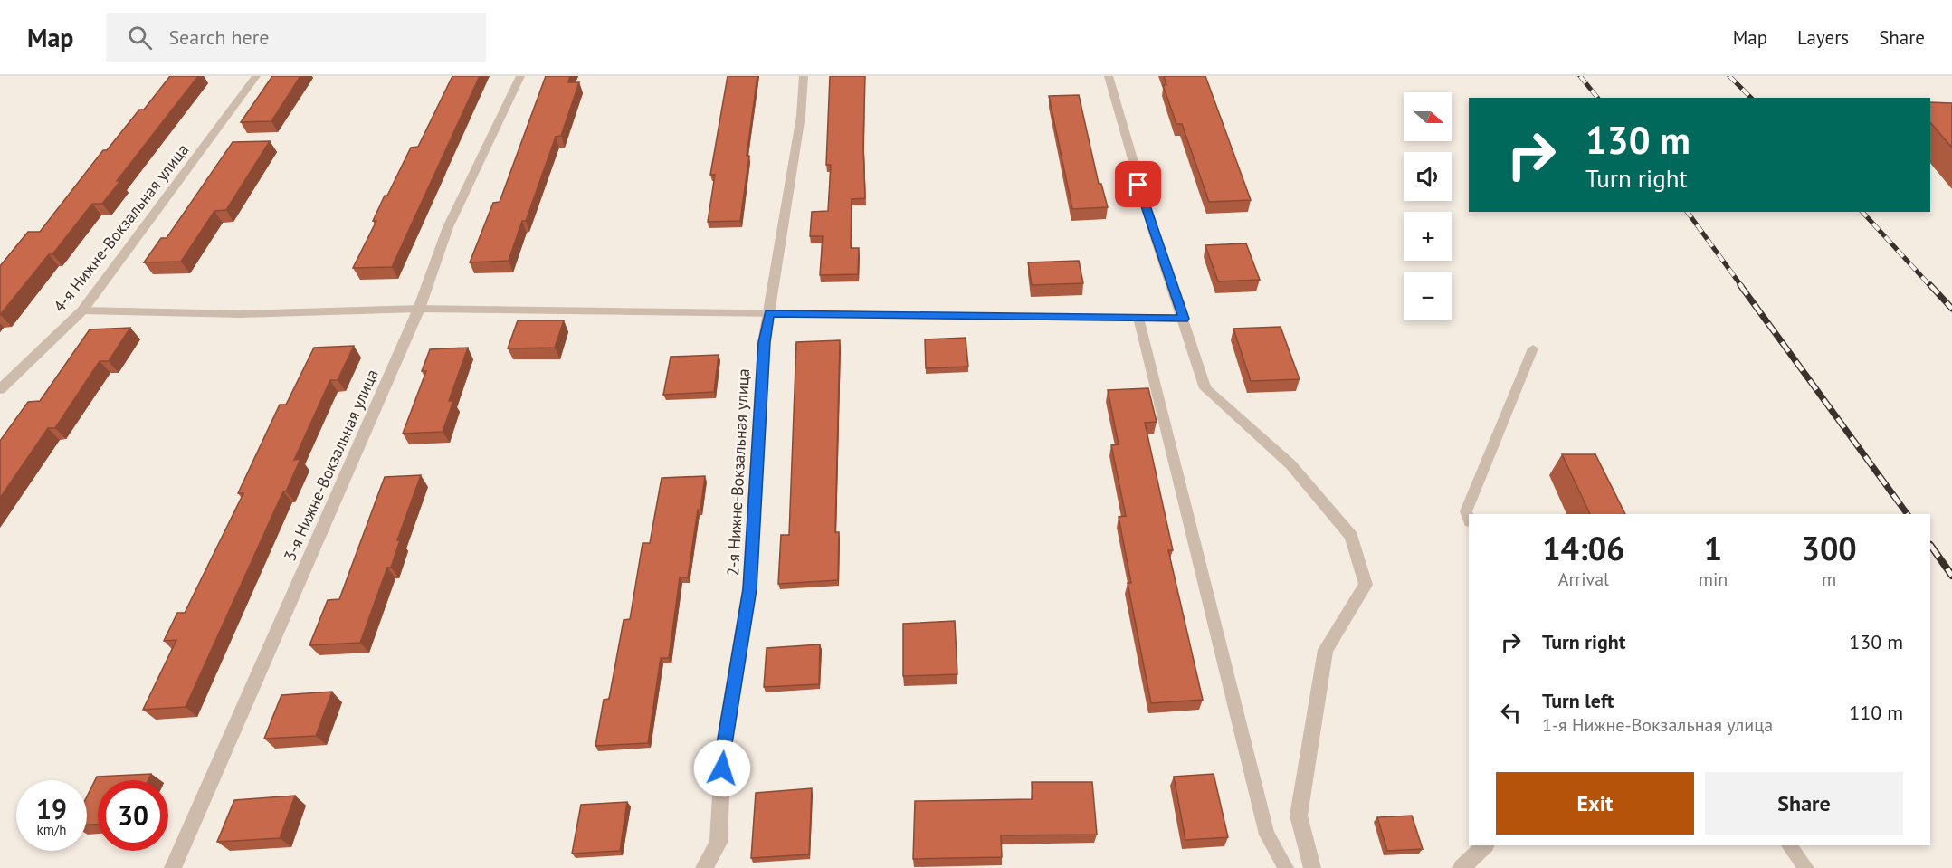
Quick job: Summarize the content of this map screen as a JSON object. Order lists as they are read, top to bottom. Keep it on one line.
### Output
{"streets":{"street":["4-я Нижне-Вокзальная улица","3-я Нижне-Вокзальная улица","2-я Нижне-Вокзальная улица"]},"north":"right","page":{"header":"Map","search":"Search here","nav":["Map","Layers","Share"],"map_buttons":["+","−"],"turn":["130 m","Turn right"],"eta":["14:06","Arrival","1","min","300","m"],"list":[{"name":"Turn right","value":"130 m"},{"name":"Turn left","note":"1-я Нижне-Вокзальная улица","value":"110 m"}],"buttons":["Exit","Share"],"speed":"19 km/h","limit":"30"}}
